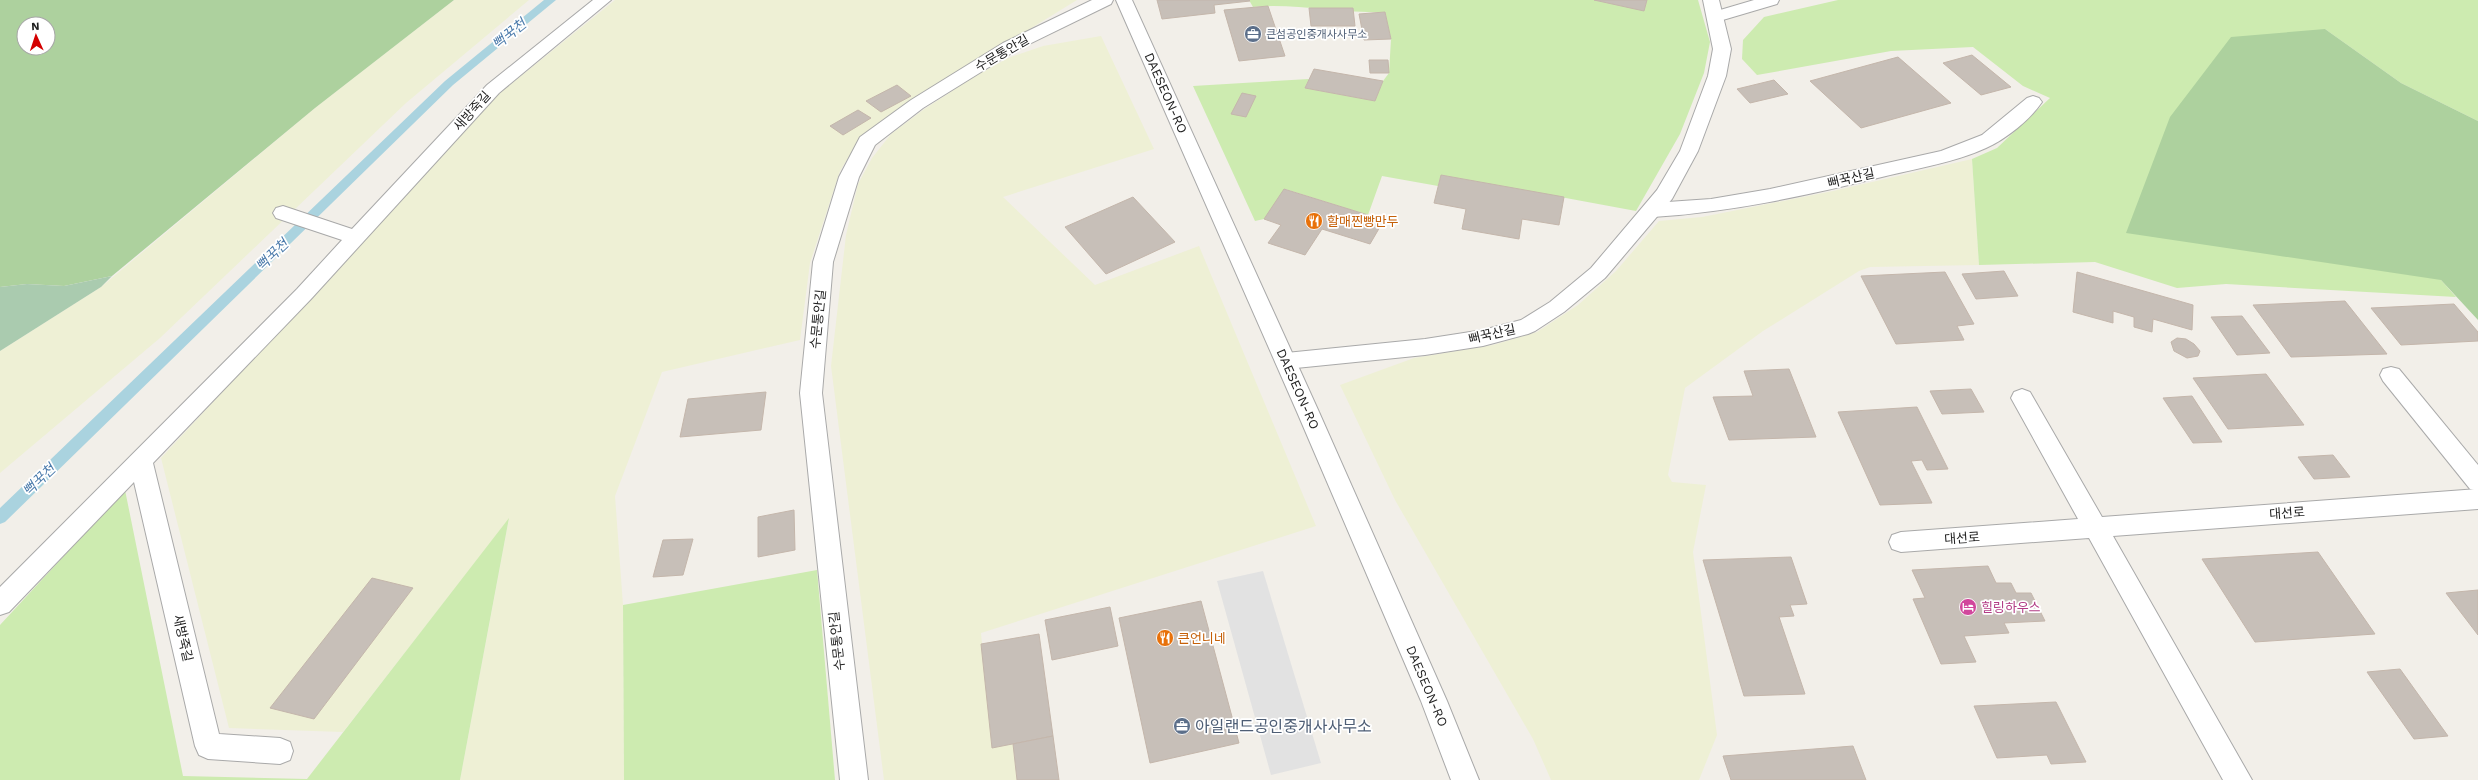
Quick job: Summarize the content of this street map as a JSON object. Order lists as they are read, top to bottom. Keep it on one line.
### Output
{"streets":{"street":["수문통안길","DAESEON-RO","새방죽길","뻐꾹산길","대선로"]},"crossings":[["DAESEON-RO","뻐꾹산길"]],"water":["뻑꾹천"],"places":{"office":["큰섬공인중개사사무소","아일랜드공인중개사사무소"],"restaurant":["할매찐빵만두","큰언니네"],"hotel":["힐링하우스"]},"north":"top"}
